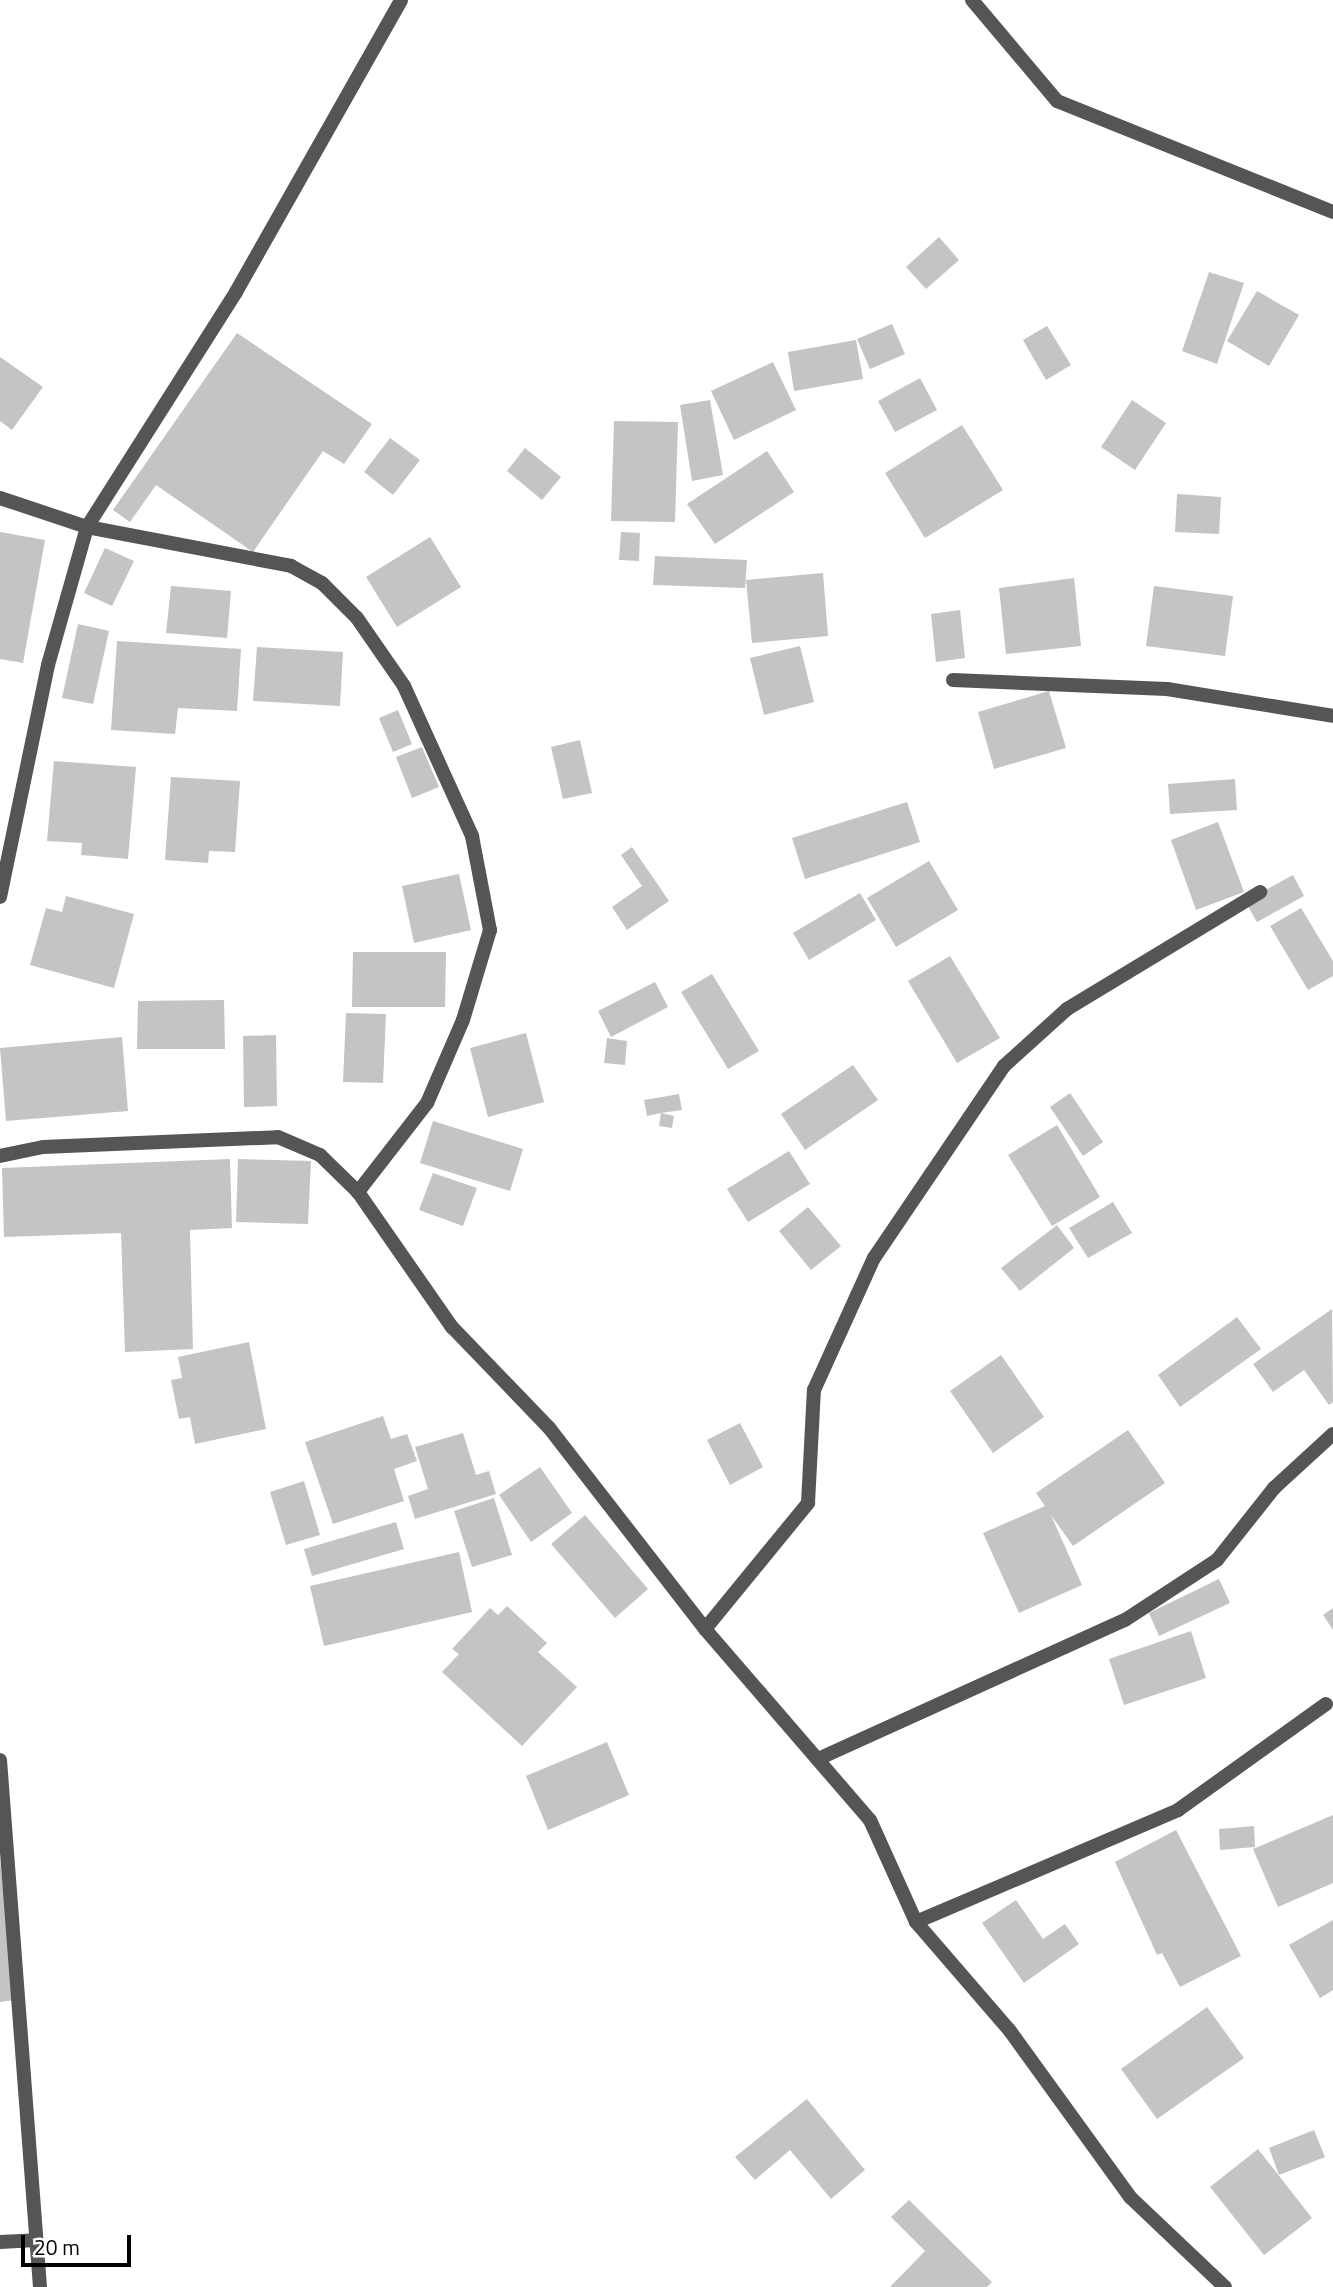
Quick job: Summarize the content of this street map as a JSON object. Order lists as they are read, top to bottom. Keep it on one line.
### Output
{"scale_bar":"20 m"}
